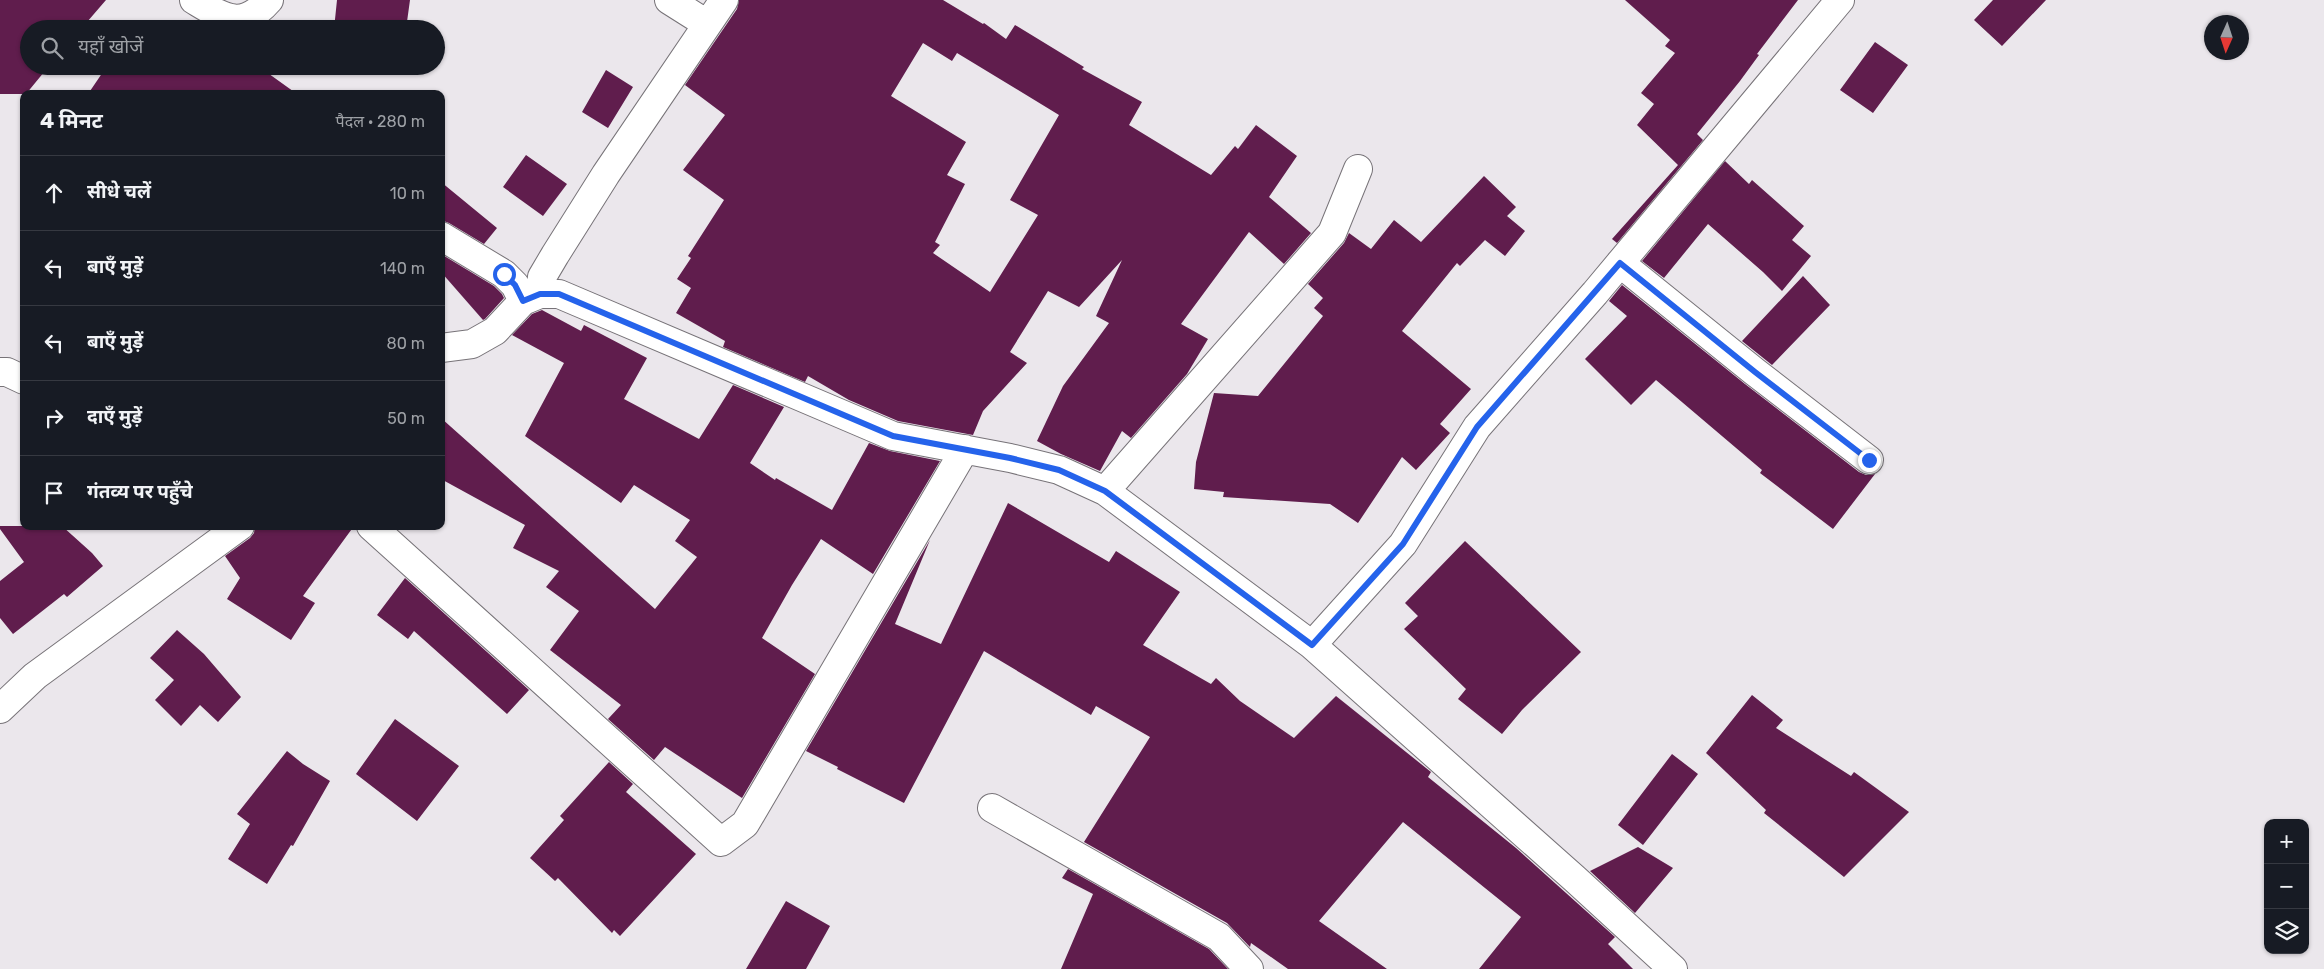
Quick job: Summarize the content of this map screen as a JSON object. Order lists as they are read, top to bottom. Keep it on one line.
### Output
{"north":"bottom","page":{"search":"यहाँ खोजें","heading":["4 मिनट","पैदल · 280 m"],"list":[["सीधे चलें","10 m"],["बाएँ मुड़ें","140 m"],["बाएँ मुड़ें","80 m"],["दाएँ मुड़ें","50 m"],"गंतव्य पर पहुँचे"],"map_buttons":["+","−"]}}
